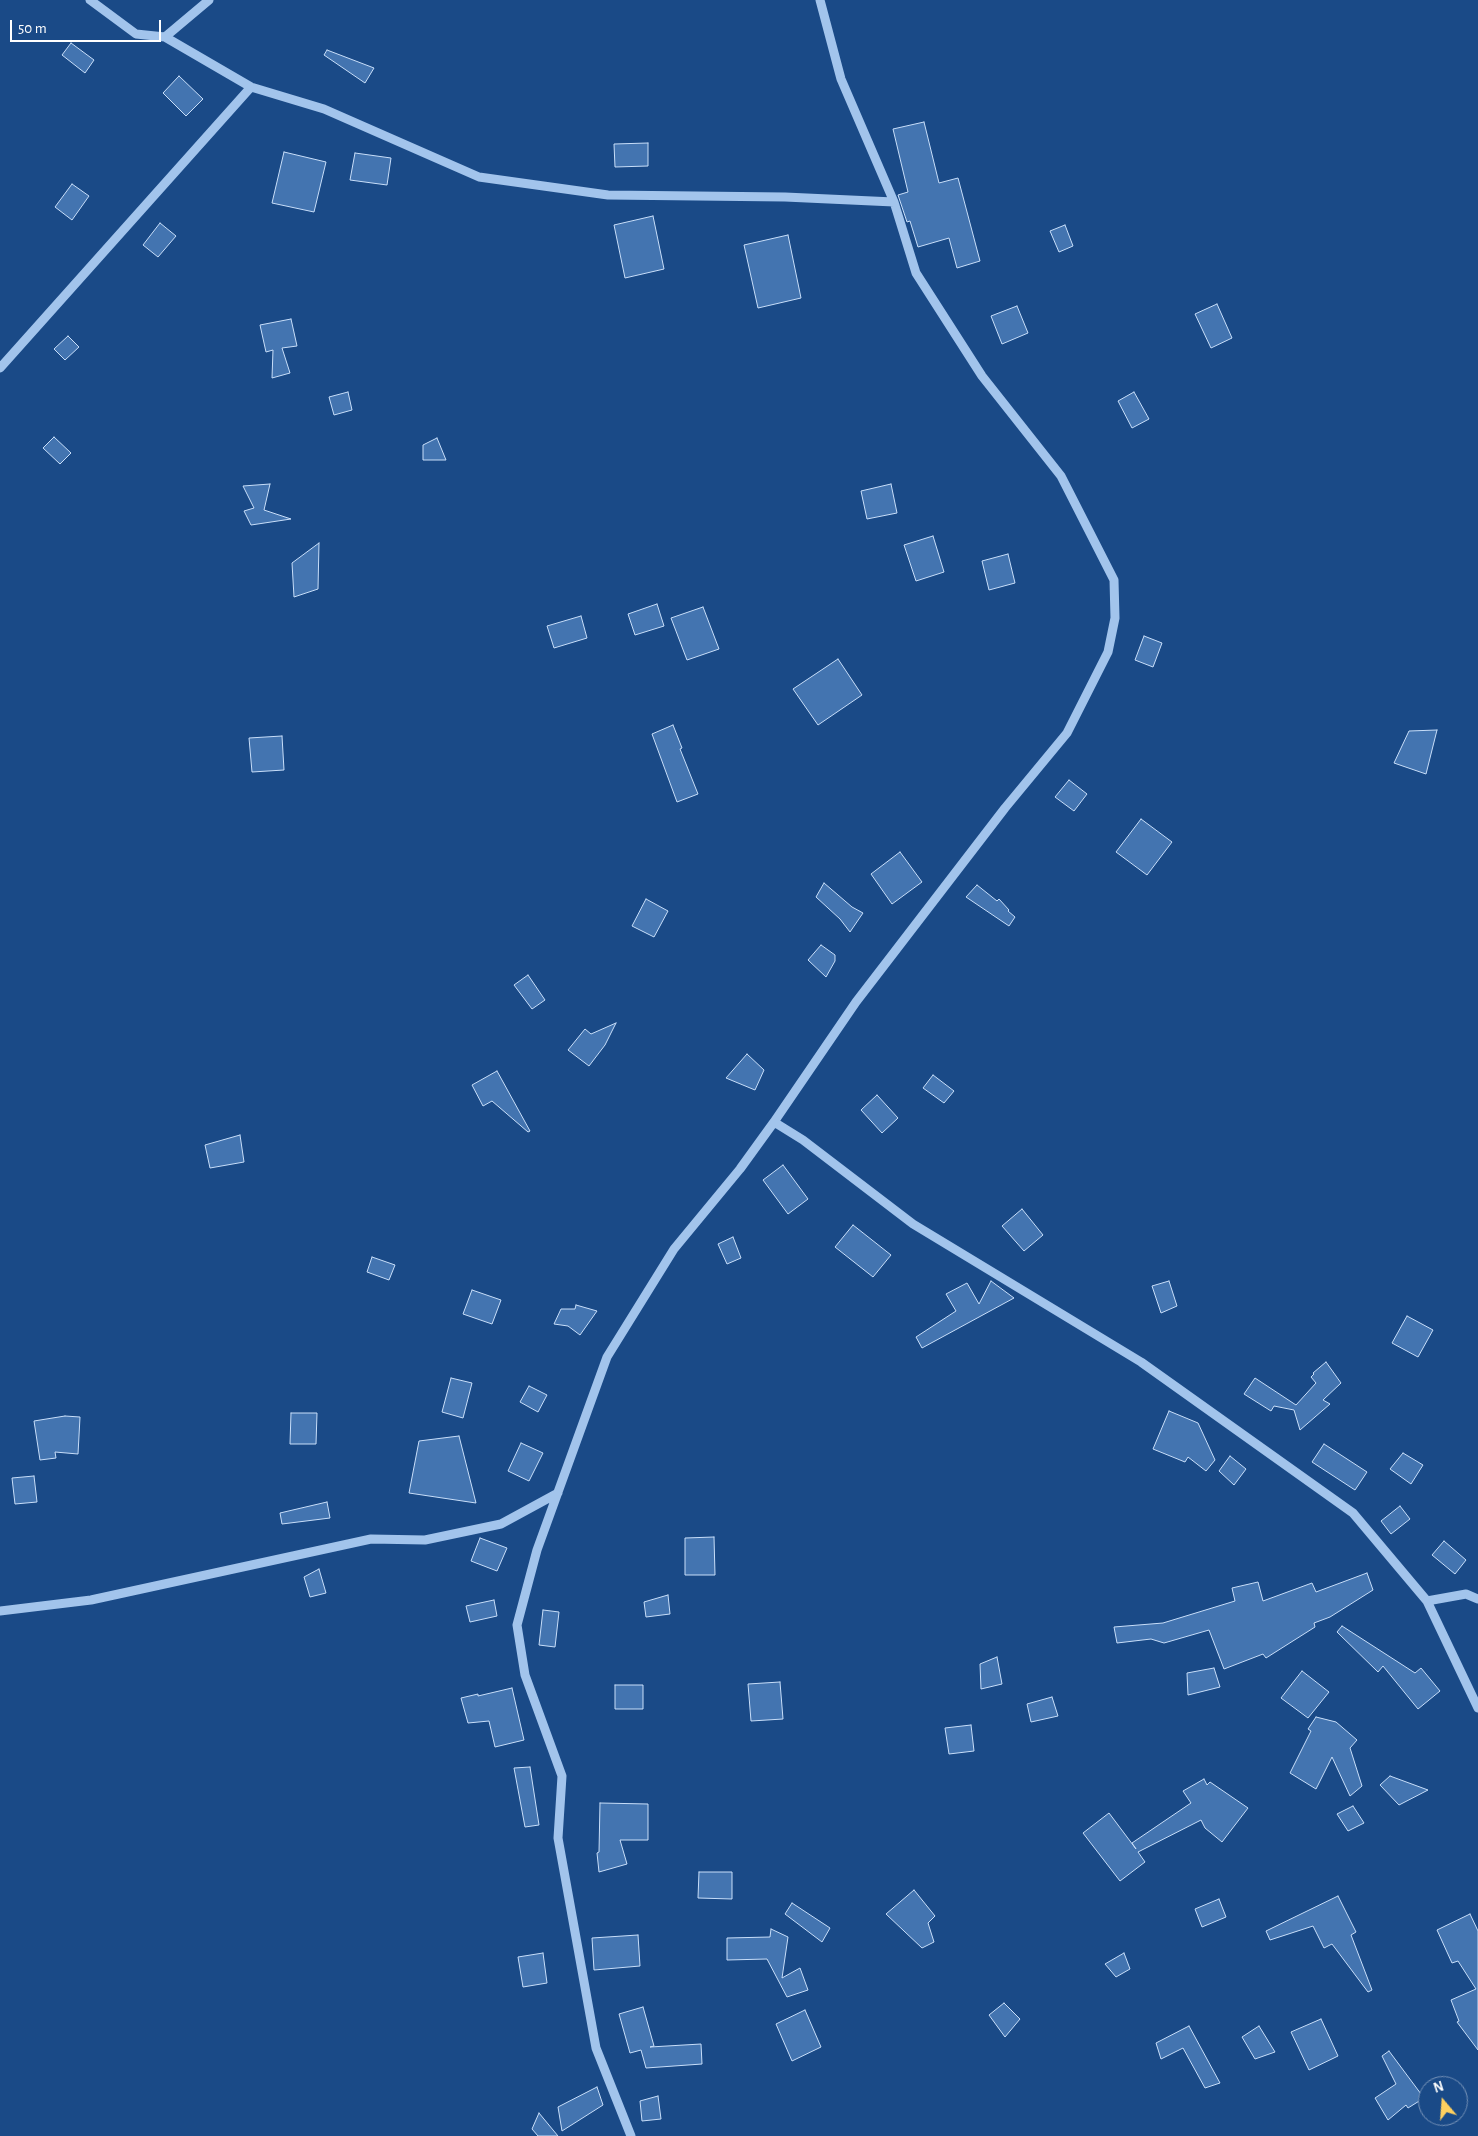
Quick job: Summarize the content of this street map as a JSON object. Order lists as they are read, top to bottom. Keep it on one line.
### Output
{"scale_bar":"50 m","north":"top"}
